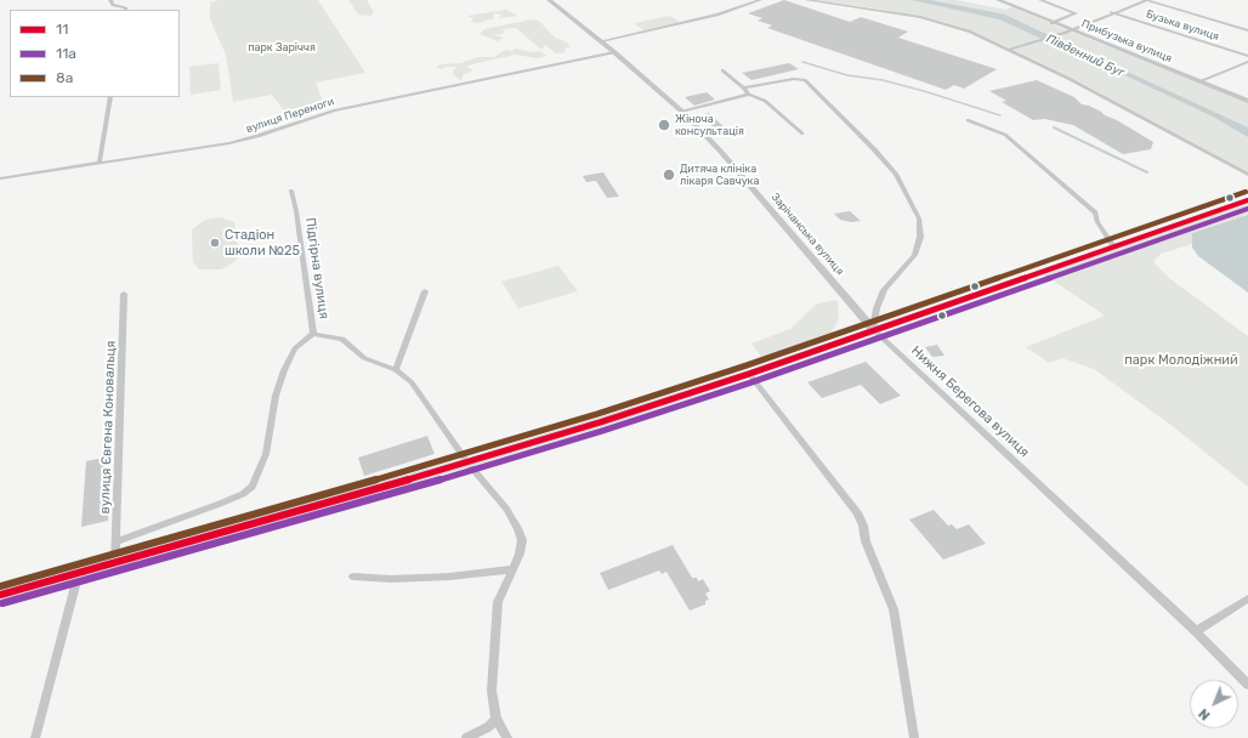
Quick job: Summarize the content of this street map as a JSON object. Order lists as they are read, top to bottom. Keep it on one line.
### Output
{"streets":{"street":["Бузька вулиця","Прибузька вулиця","вулиця Перемоги","Зарічанська вулиця","Підгірна вулиця","Нижня Берегова вулиця","вулиця Євгена Коновальця"]},"crossings":[["вулиця Перемоги","Зарічанська вулиця"],["Зарічанська вулиця","Нижня Берегова вулиця"]],"water":["Південний Буг"],"parks":["парк Заріччя","парк Молодіжний"],"places":["Жіноча консультація","Дитяча клініка лікаря Савчука","Стадіон школи №25"],"lines":["transit line 8а","transit line 11","transit line 11а"],"legend":["11","11а","8а"],"north":"bottom left"}
